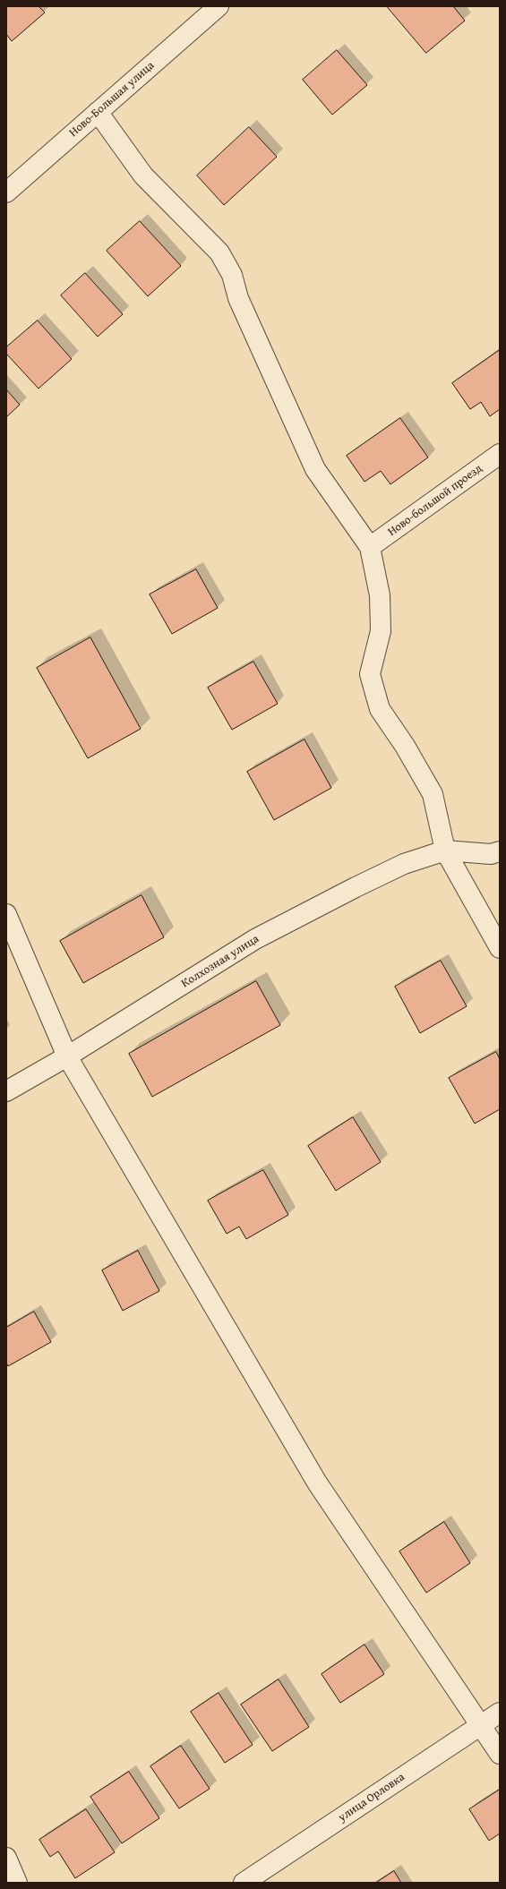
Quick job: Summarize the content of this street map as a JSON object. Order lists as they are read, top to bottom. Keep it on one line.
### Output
{"streets":{"street":["Ново-Большая улица","Ново-большой проезд","Колхозная улица","улица Орловка"]}}
